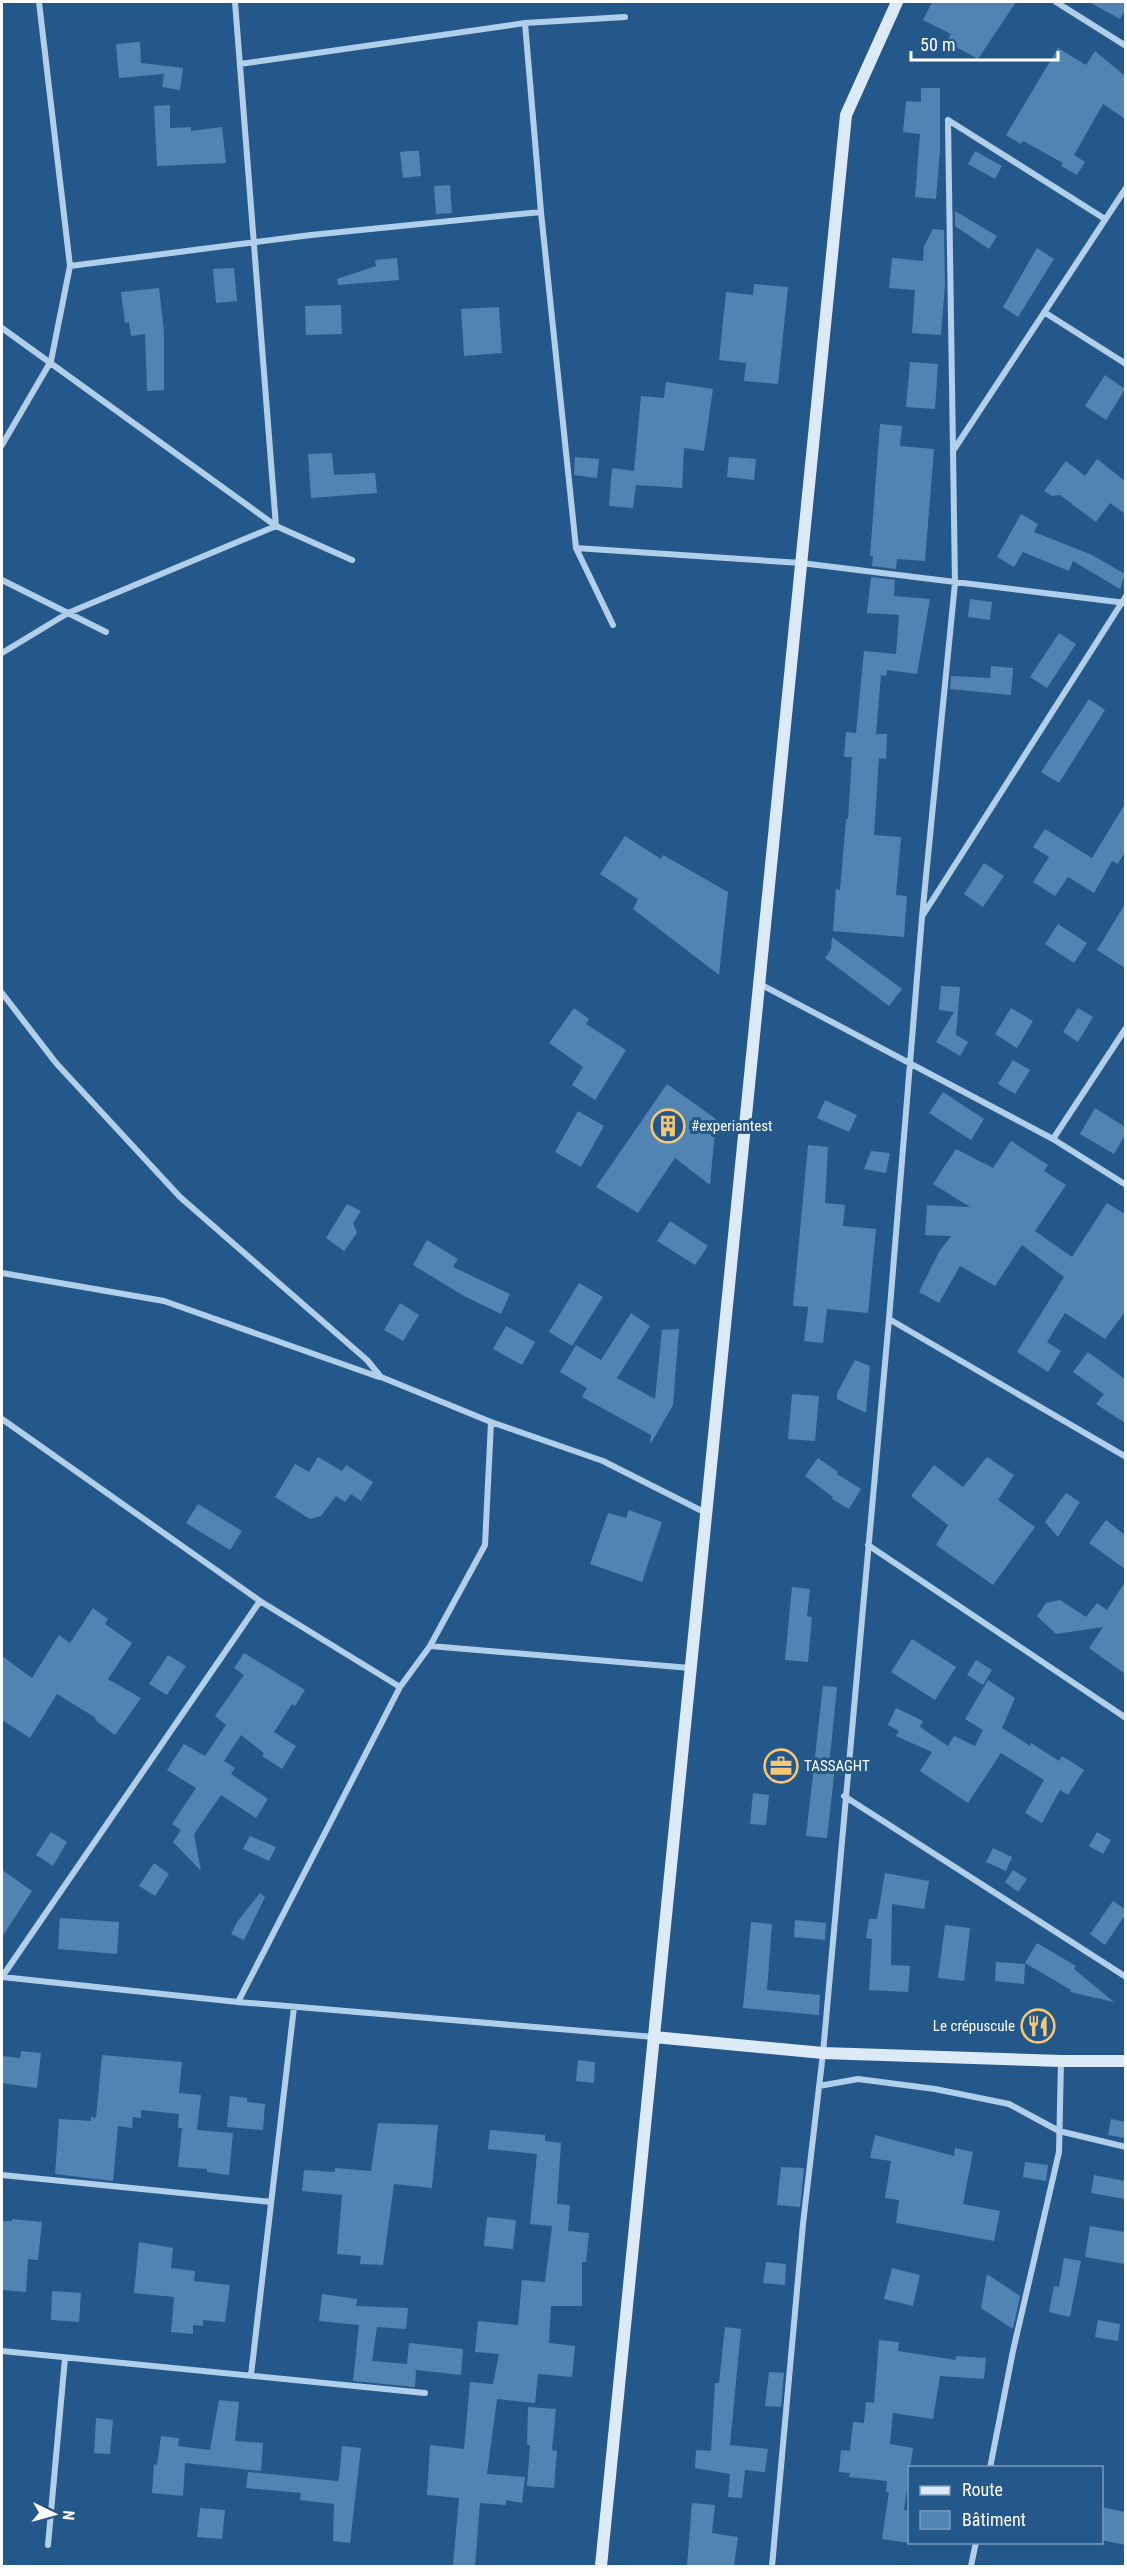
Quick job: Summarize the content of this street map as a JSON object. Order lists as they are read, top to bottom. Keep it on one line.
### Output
{"places":{"building":["#experiantest"],"office":["TASSAGHT"],"restaurant":["Le crépuscule"]},"legend":["Route","Bâtiment"],"scale_bar":"50 m","north":"right"}
